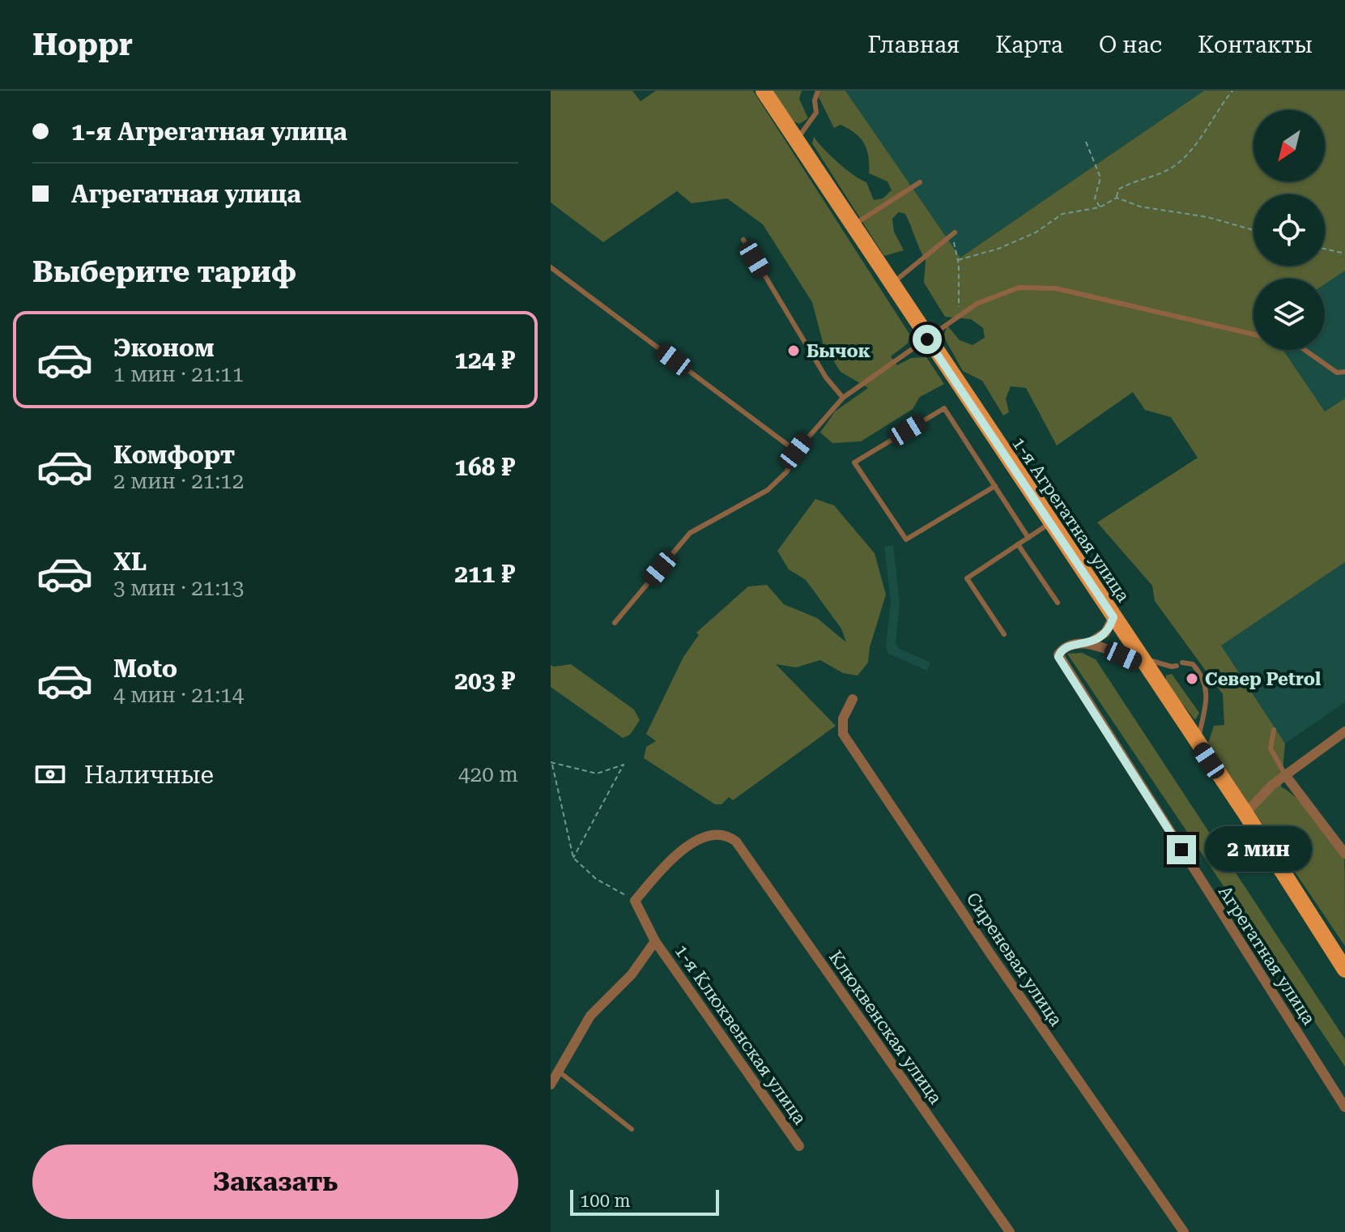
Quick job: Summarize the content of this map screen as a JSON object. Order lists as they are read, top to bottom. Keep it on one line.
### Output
{"streets":{"main road":["1-я Агрегатная улица"],"street":["Агрегатная улица","Сиреневая улица","Клюквенская улица","1-я Клюквенская улица"]},"crossings":[["Клюквенская улица","1-я Клюквенская улица"]],"places":["Бычок","Север Petrol"],"scale_bar":"100 m","north":"bottom left","page":{"header":"Hoppr","nav":["Главная","Карта","О нас","Контакты"],"banner":["1-я Агрегатная улица","Агрегатная улица"],"heading":"Выберите тариф","list":[{"name":"Эконом","note":"1 мин · 21:11","value":"124 ₽"},{"name":"Комфорт","note":"2 мин · 21:12","value":"168 ₽"},{"name":"XL","note":"3 мин · 21:13","value":"211 ₽"},{"name":"Moto","note":"4 мин · 21:14","value":"203 ₽"}],"pay":["Наличные","420 m"],"bubble":"2 мин","buttons":"Заказать","scale":"100 m"}}
